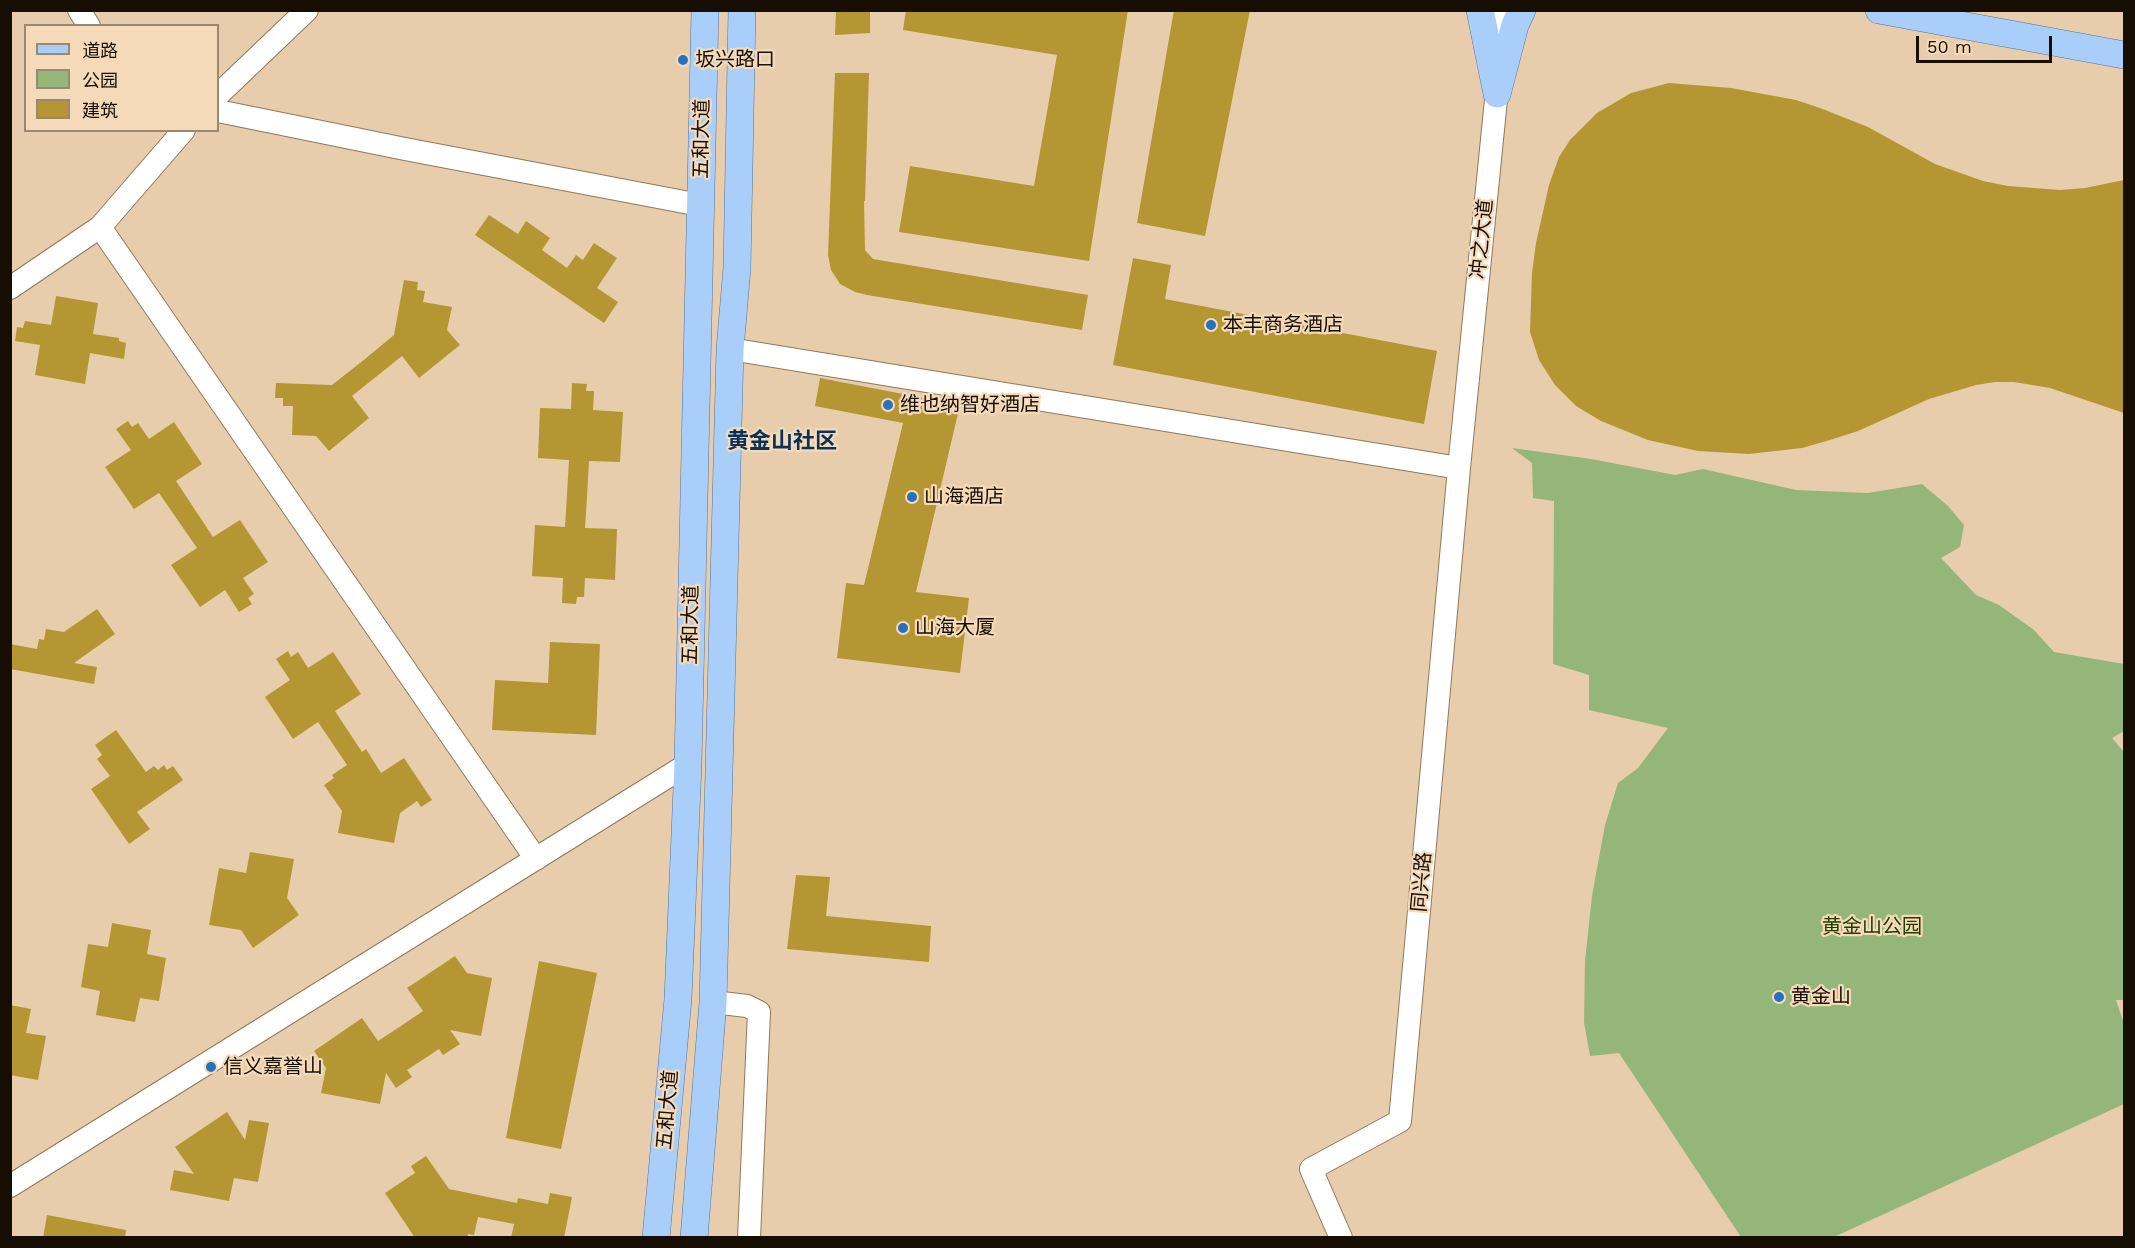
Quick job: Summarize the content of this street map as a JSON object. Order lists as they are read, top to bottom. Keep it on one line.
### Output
{"streets":{"main road":["五和大道"],"street":["冲之大道","同兴路"]},"crossings":[["冲之大道","同兴路"]],"districts":["黄金山社区"],"parks":["黄金山公园"],"places":["坂兴路口","本丰商务酒店","维也纳智好酒店","山海酒店","山海大厦","黄金山","信义嘉誉山"],"legend":["道路","公园","建筑"],"scale_bar":"50 m"}
